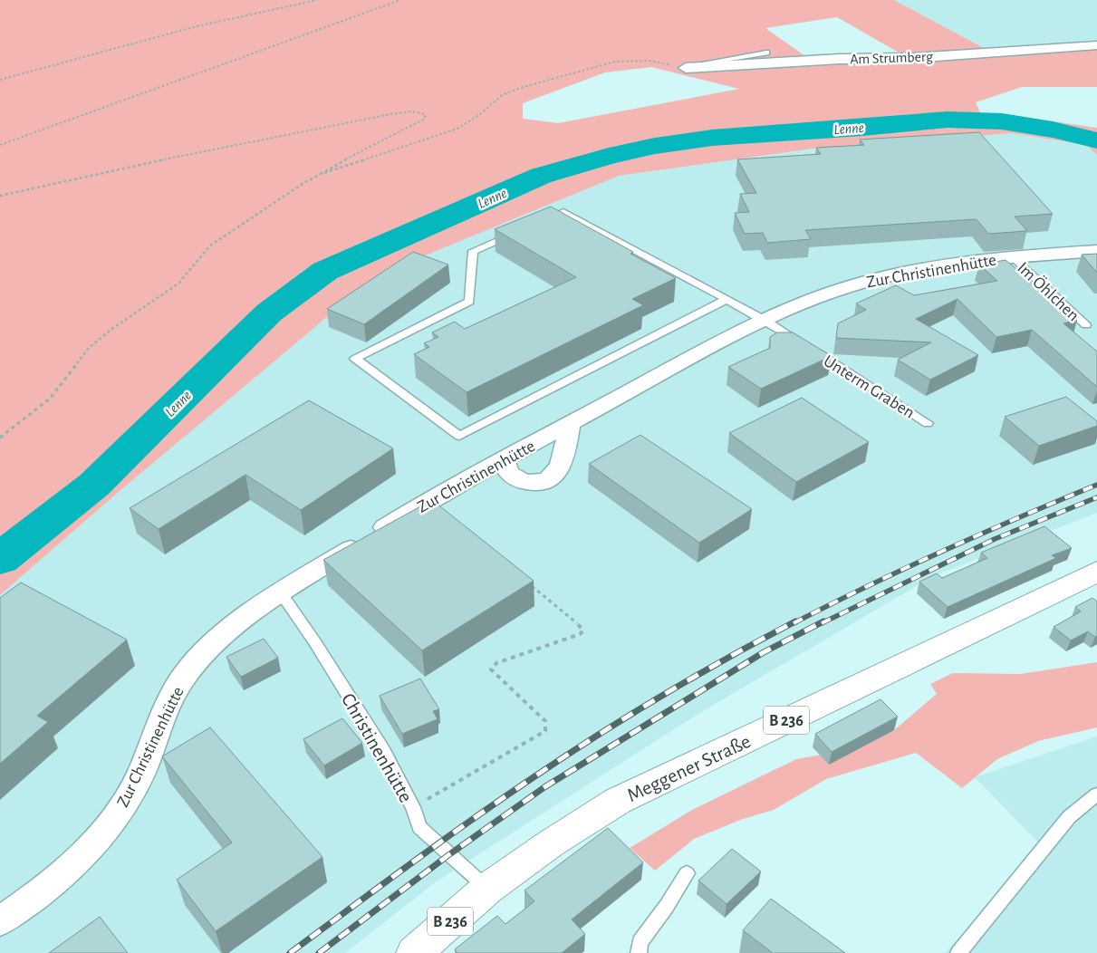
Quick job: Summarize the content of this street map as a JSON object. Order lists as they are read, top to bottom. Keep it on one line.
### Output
{"streets":{"main road":["B 236","Meggener Straße"],"street":["Am Strumberg","Zur Christinenhütte"],"lane":["Im Öhlchen","Unterm Graben","Christinenhütte"]},"crossings":[["Zur Christinenhütte","Im Öhlchen"],["Zur Christinenhütte","Unterm Graben"],["Zur Christinenhütte","Christinenhütte"],["B 236","Christinenhütte"],["B 236","Meggener Straße"],["Christinenhütte","Meggener Straße"]],"water":["Lenne"]}
